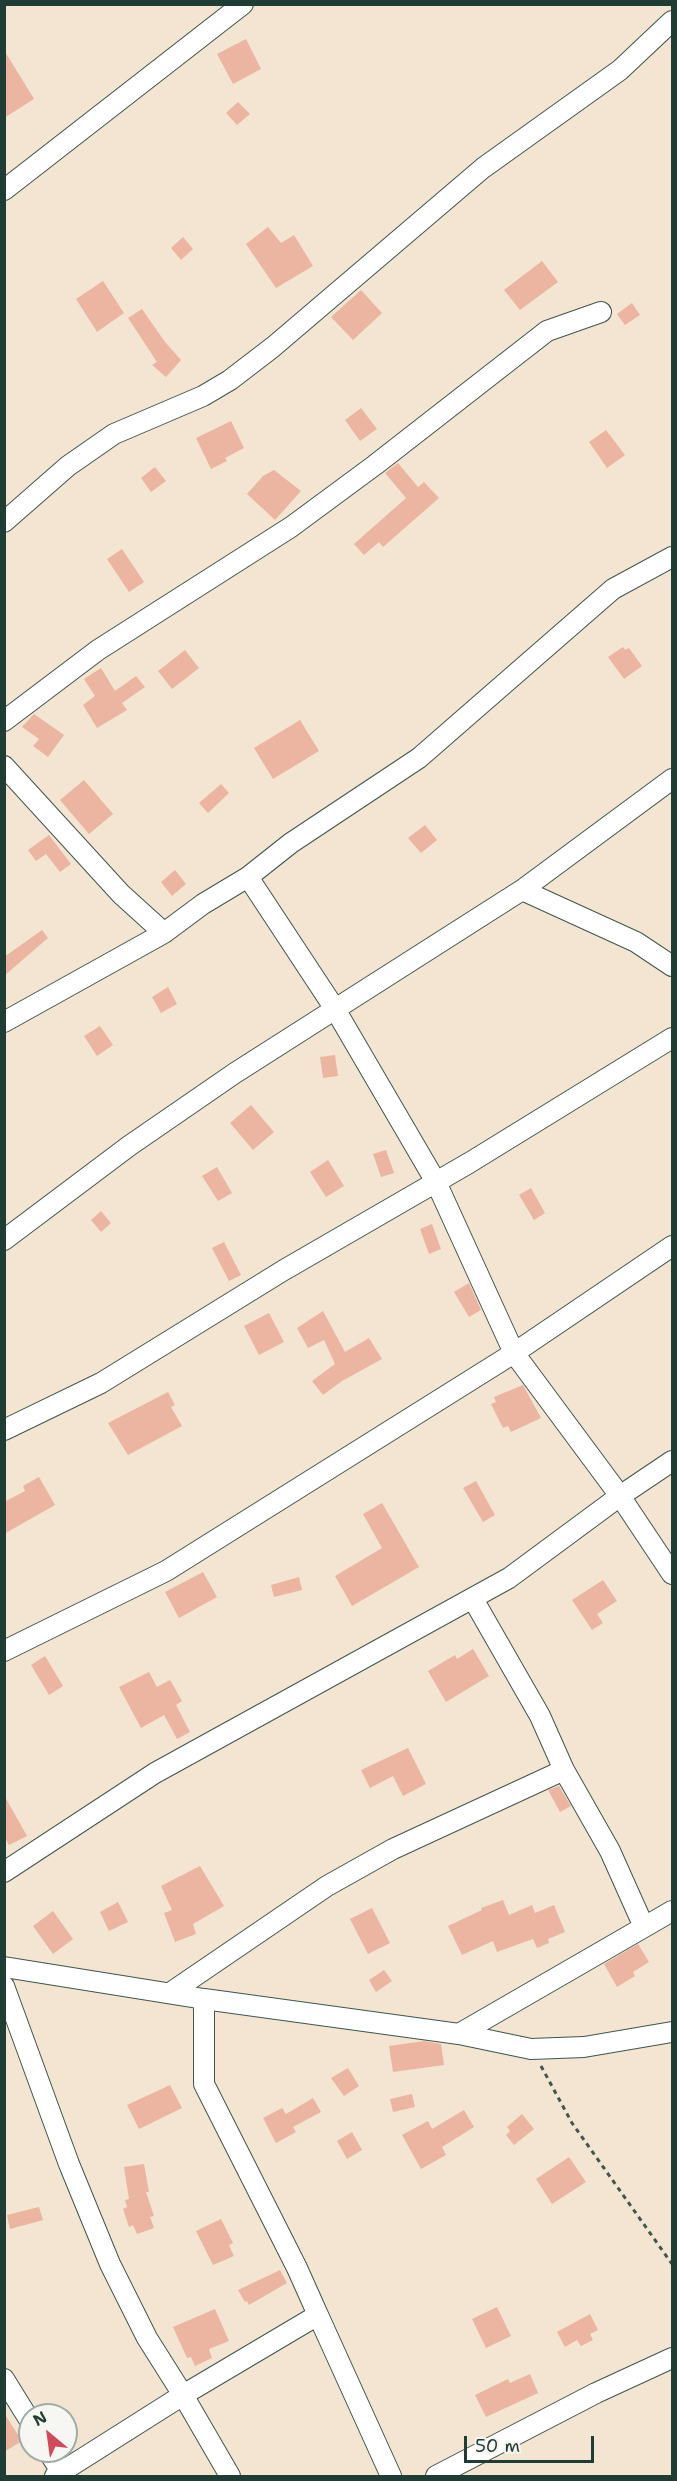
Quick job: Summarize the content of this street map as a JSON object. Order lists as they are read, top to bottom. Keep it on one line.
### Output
{"scale_bar":"50 m","north":"top left"}
